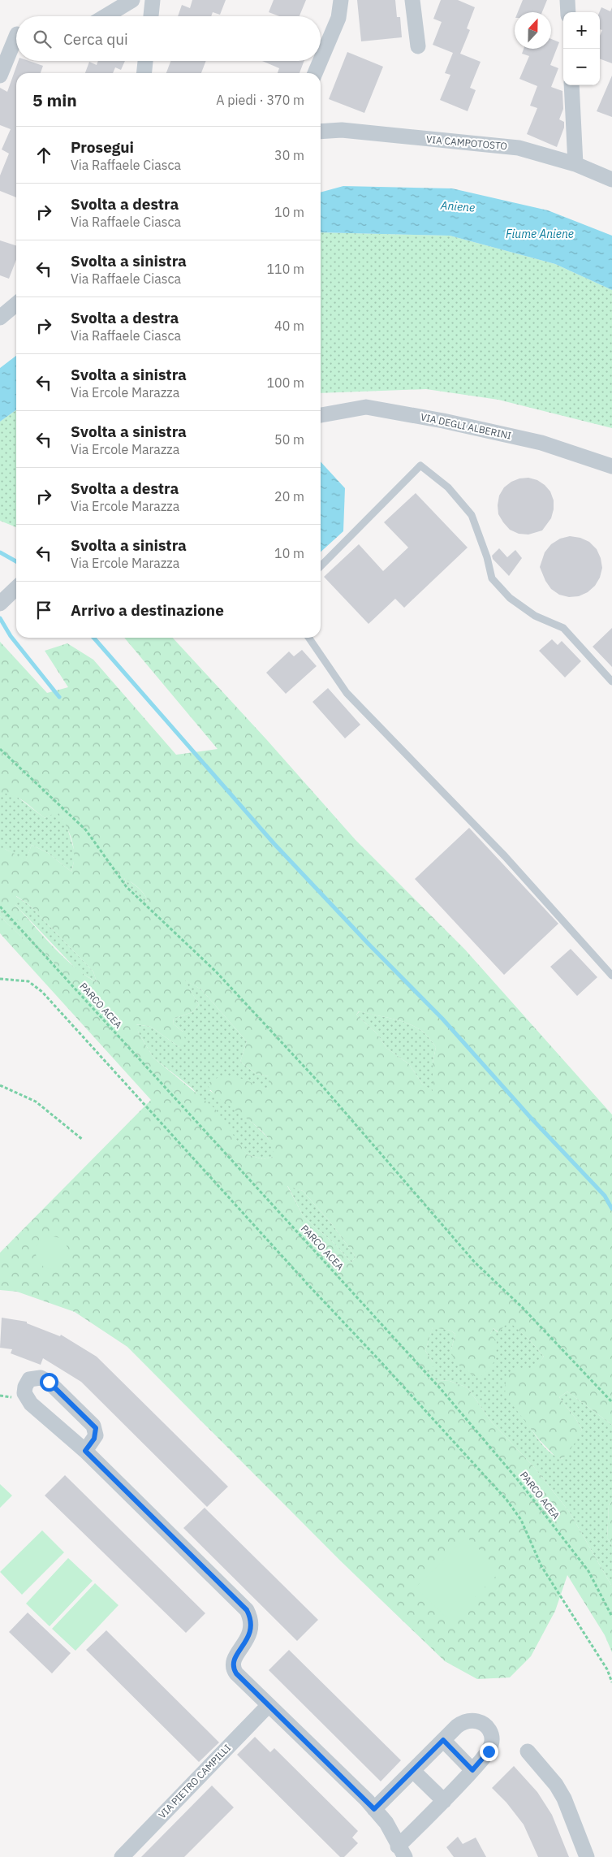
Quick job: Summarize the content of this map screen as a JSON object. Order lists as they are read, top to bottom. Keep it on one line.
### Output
{"streets":{"street":["VIA CAMPOTOSTO","VIA DEGLI ALBERINI","VIA PIETRO CAMPILLI"],"path":["PARCO ACEA"]},"water":["Aniene","Fiume Aniene"],"north":"top","page":{"map_buttons":["+","−"],"search":"Cerca qui","heading":["5 min","A piedi · 370 m"],"list":[["Prosegui","Via Raffaele Ciasca","30 m"],["Svolta a destra","Via Raffaele Ciasca","10 m"],["Svolta a sinistra","Via Raffaele Ciasca","110 m"],["Svolta a destra","Via Raffaele Ciasca","40 m"],["Svolta a sinistra","Via Ercole Marazza","100 m"],["Svolta a sinistra","Via Ercole Marazza","50 m"],["Svolta a destra","Via Ercole Marazza","20 m"],["Svolta a sinistra","Via Ercole Marazza","10 m"],"Arrivo a destinazione"]}}
